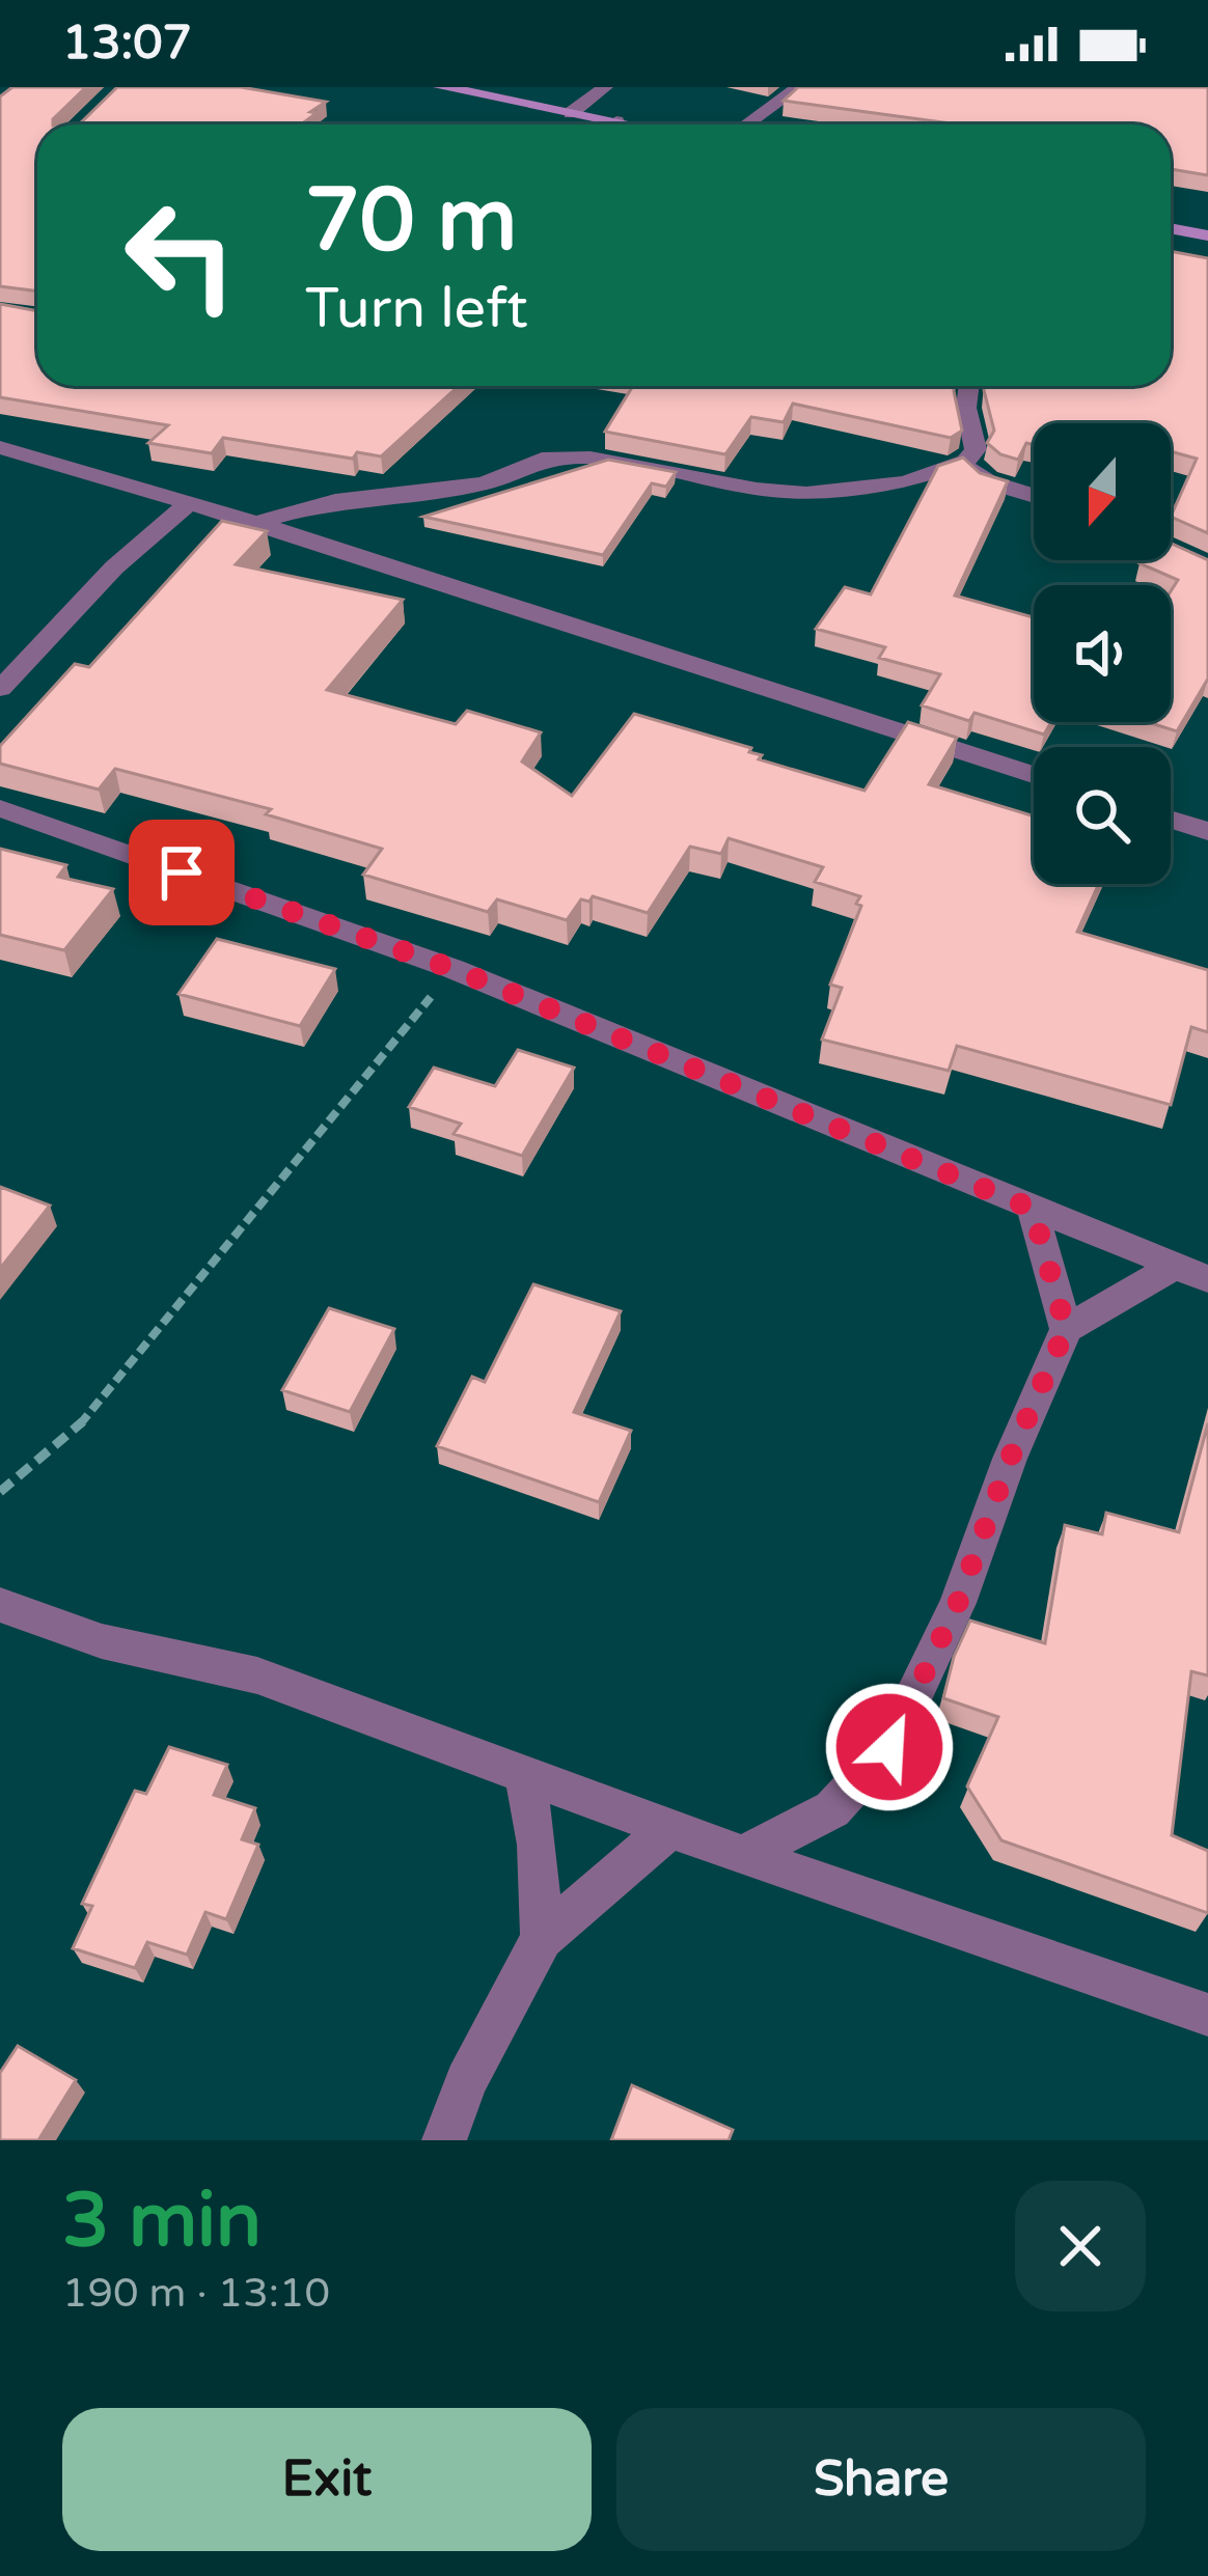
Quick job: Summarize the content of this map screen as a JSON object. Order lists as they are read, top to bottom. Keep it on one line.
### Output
{"north":"bottom","page":{"status":"13:07","turn":["70 m","Turn left"],"heading":["3 min","190 m · 13:10"],"buttons":["Exit","Share"]}}
